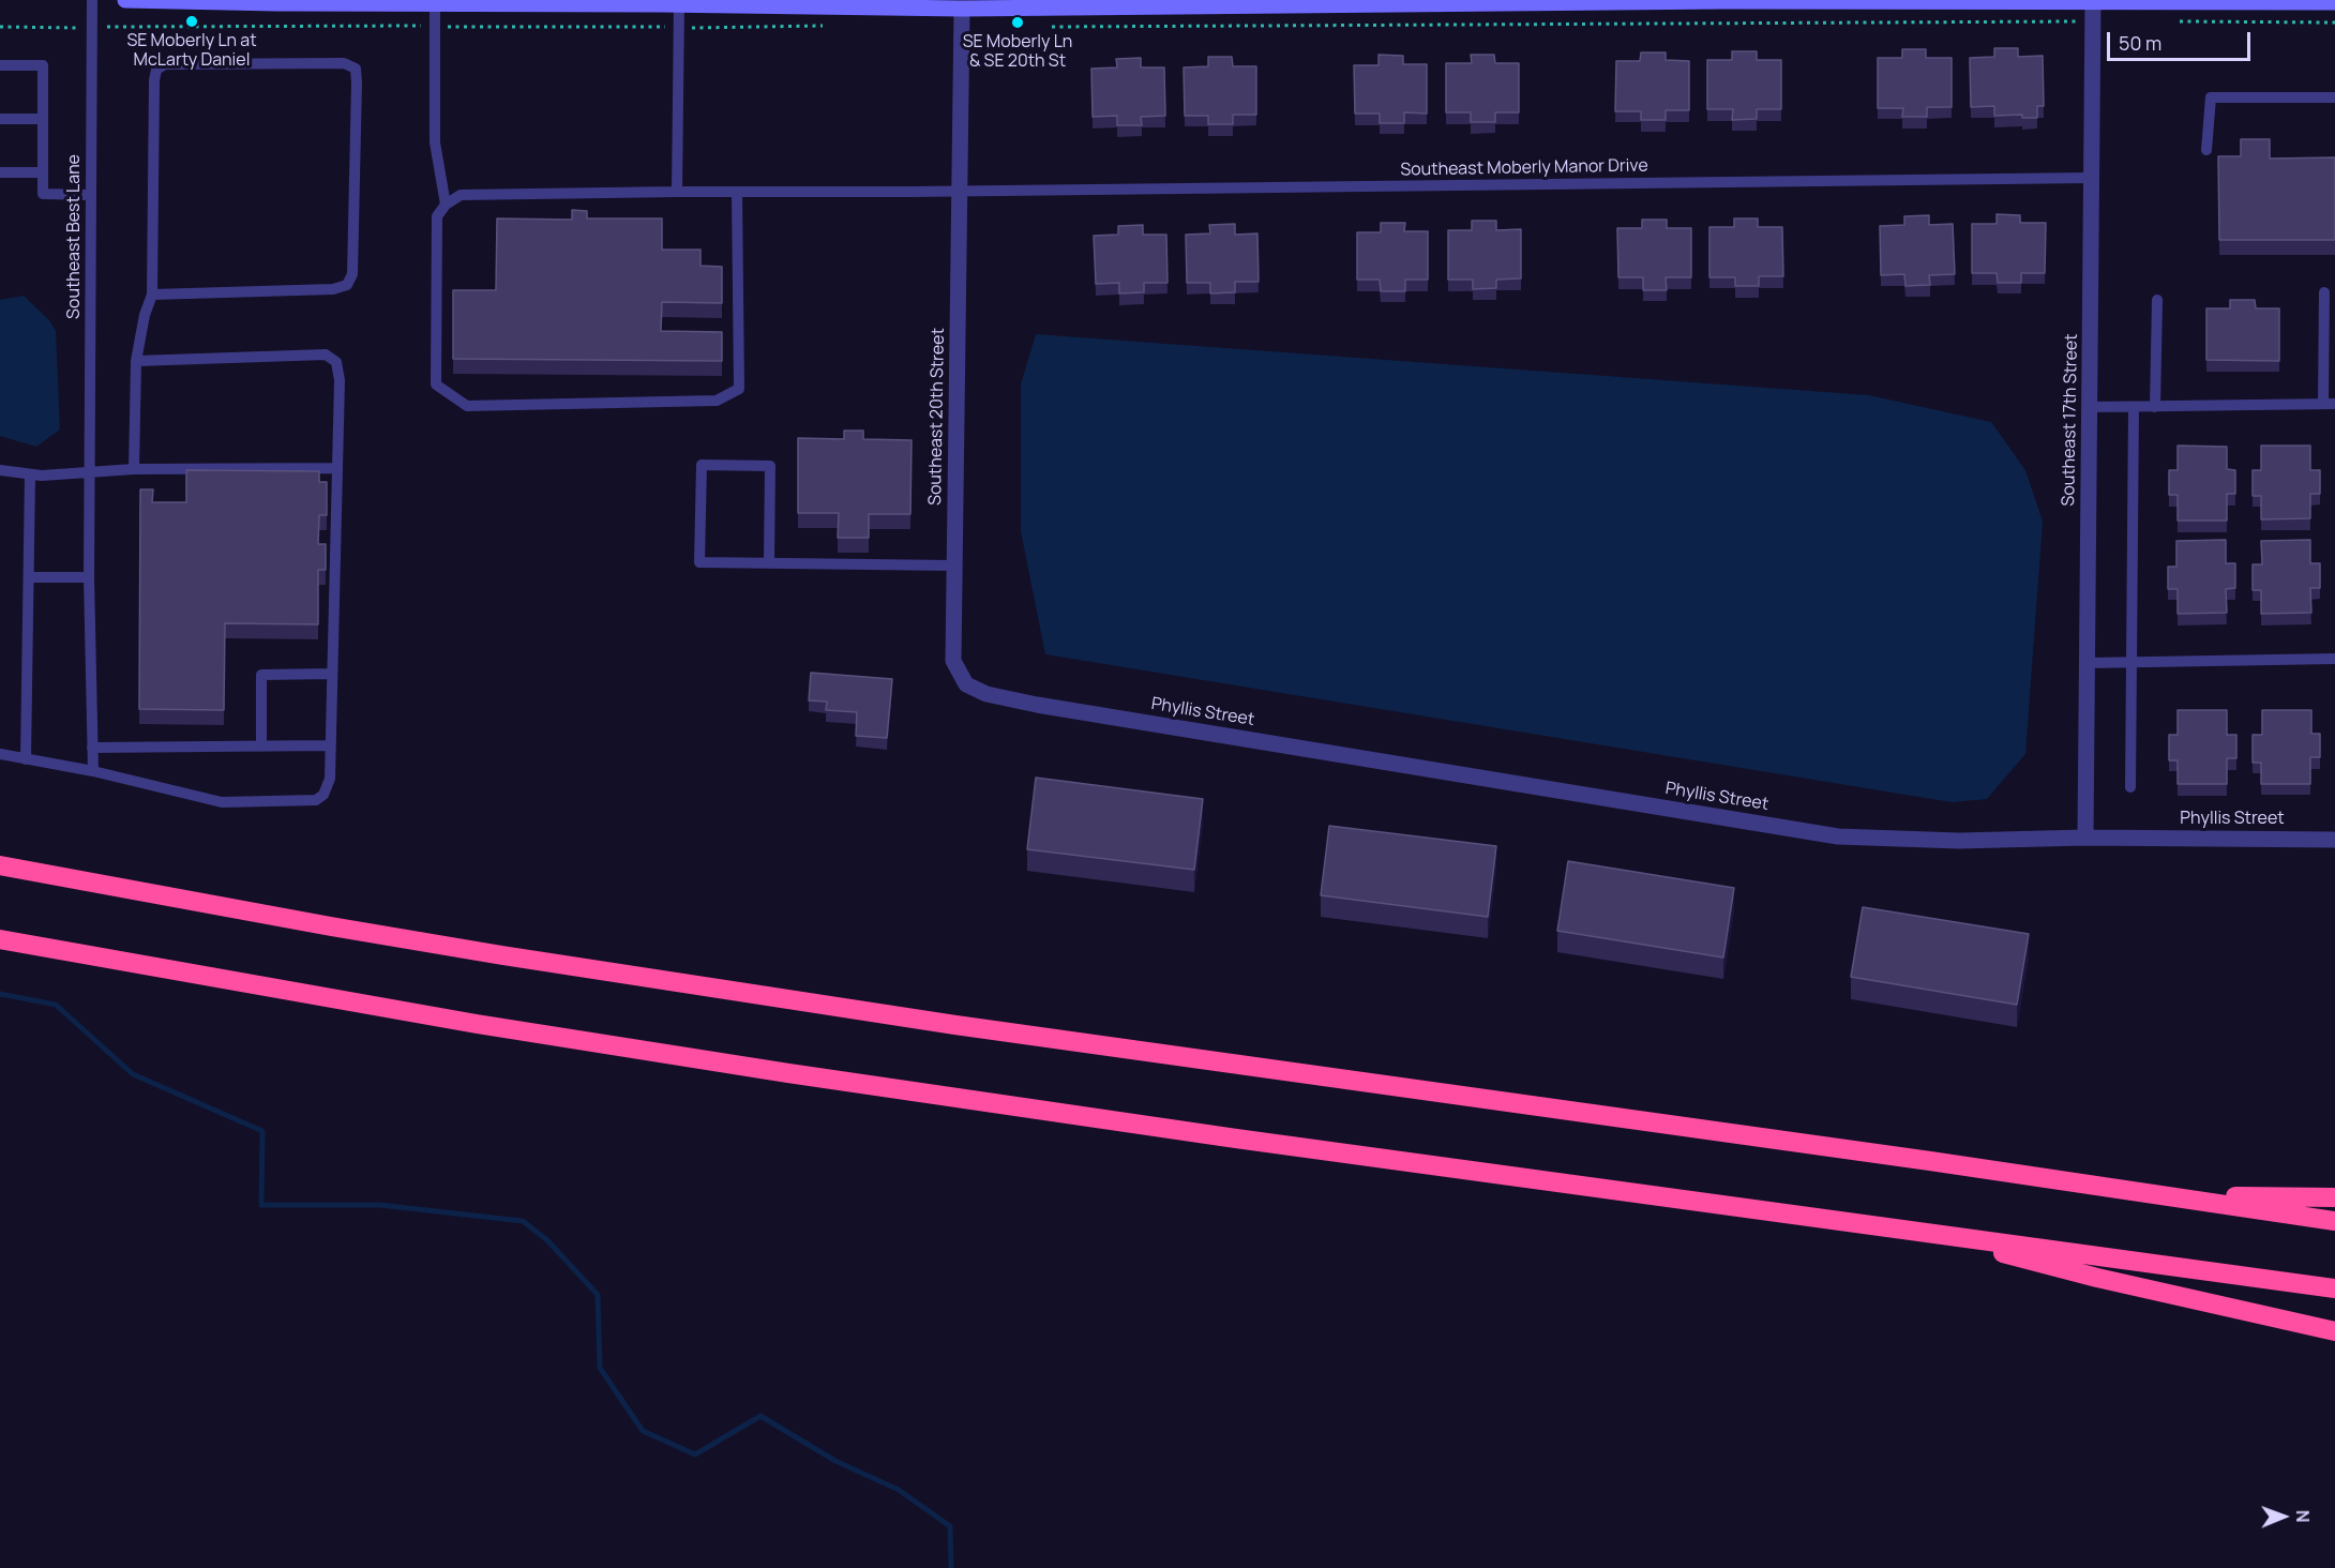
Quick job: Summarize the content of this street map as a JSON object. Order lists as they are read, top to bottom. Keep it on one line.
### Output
{"streets":{"street":["Southeast 20th Street","Southeast 17th Street","Phyllis Street"],"lane":["Southeast Moberly Manor Drive","Southeast Best Lane"]},"crossings":[["Southeast Moberly Manor Drive","Southeast 20th Street"],["Southeast Moberly Manor Drive","Southeast 17th Street"],["Southeast 20th Street","Phyllis Street"],["Southeast 17th Street","Phyllis Street"]],"places":["SE Moberly Ln at McLarty Daniel","SE Moberly Ln & SE 20th St"],"scale_bar":"50 m","north":"right"}
